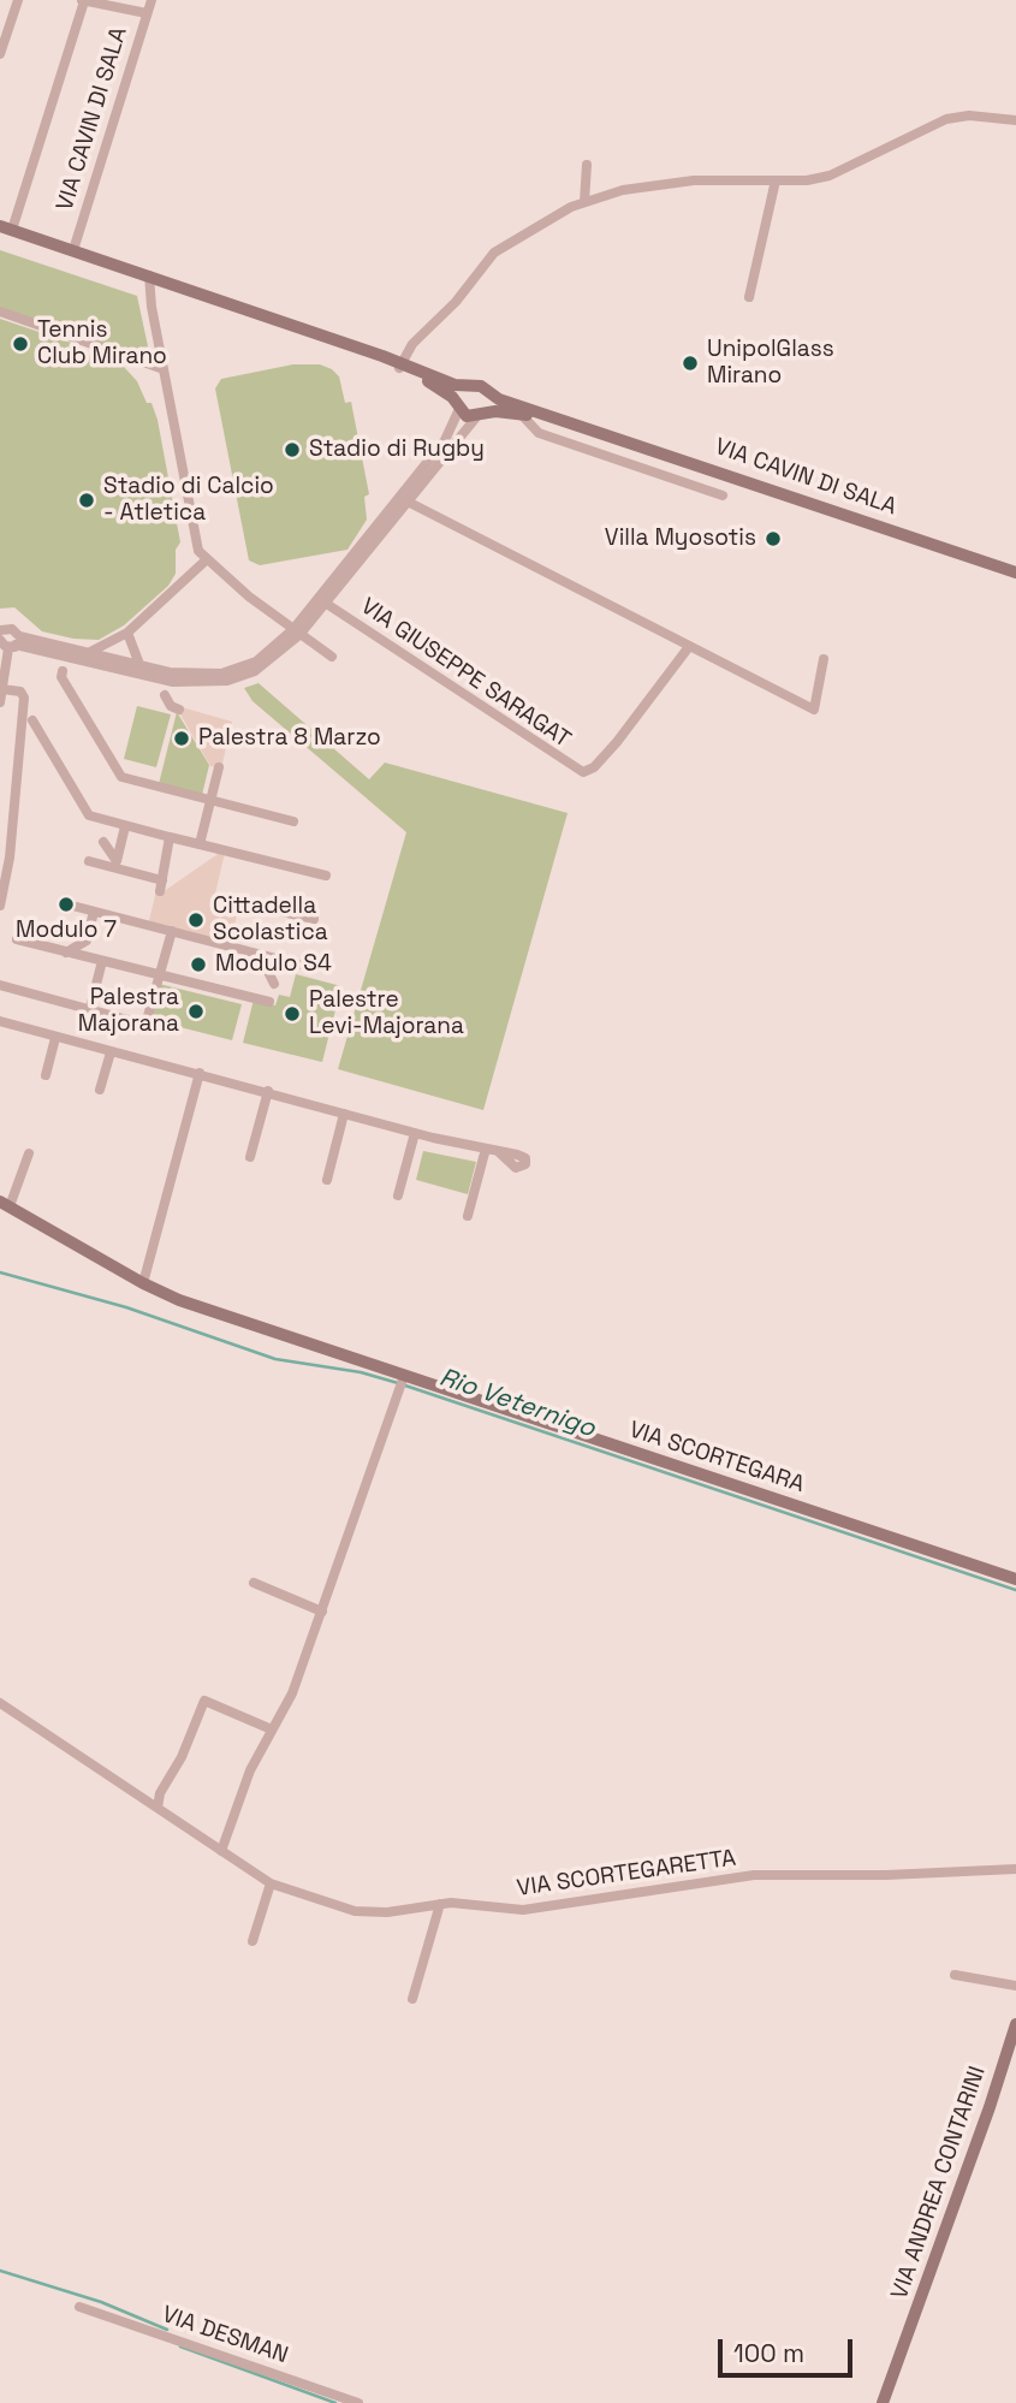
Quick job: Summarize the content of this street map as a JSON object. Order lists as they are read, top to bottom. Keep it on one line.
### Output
{"streets":{"street":["VIA CAVIN DI SALA","VIA GIUSEPPE SARAGAT","VIA SCORTEGARA","VIA SCORTEGARETTA","VIA ANDREA CONTARINI","VIA DESMAN"]},"water":["Rio Veternigo"],"places":["Tennis Club Mirano","UnipolGlass Mirano","Stadio di Rugby","Stadio di Calcio - Atletica","Villa Myosotis","Palestra 8 Marzo","Modulo 7","Cittadella Scolastica","Modulo S4","Palestra Majorana","Palestre Levi-Majorana"],"scale_bar":"100 m"}
